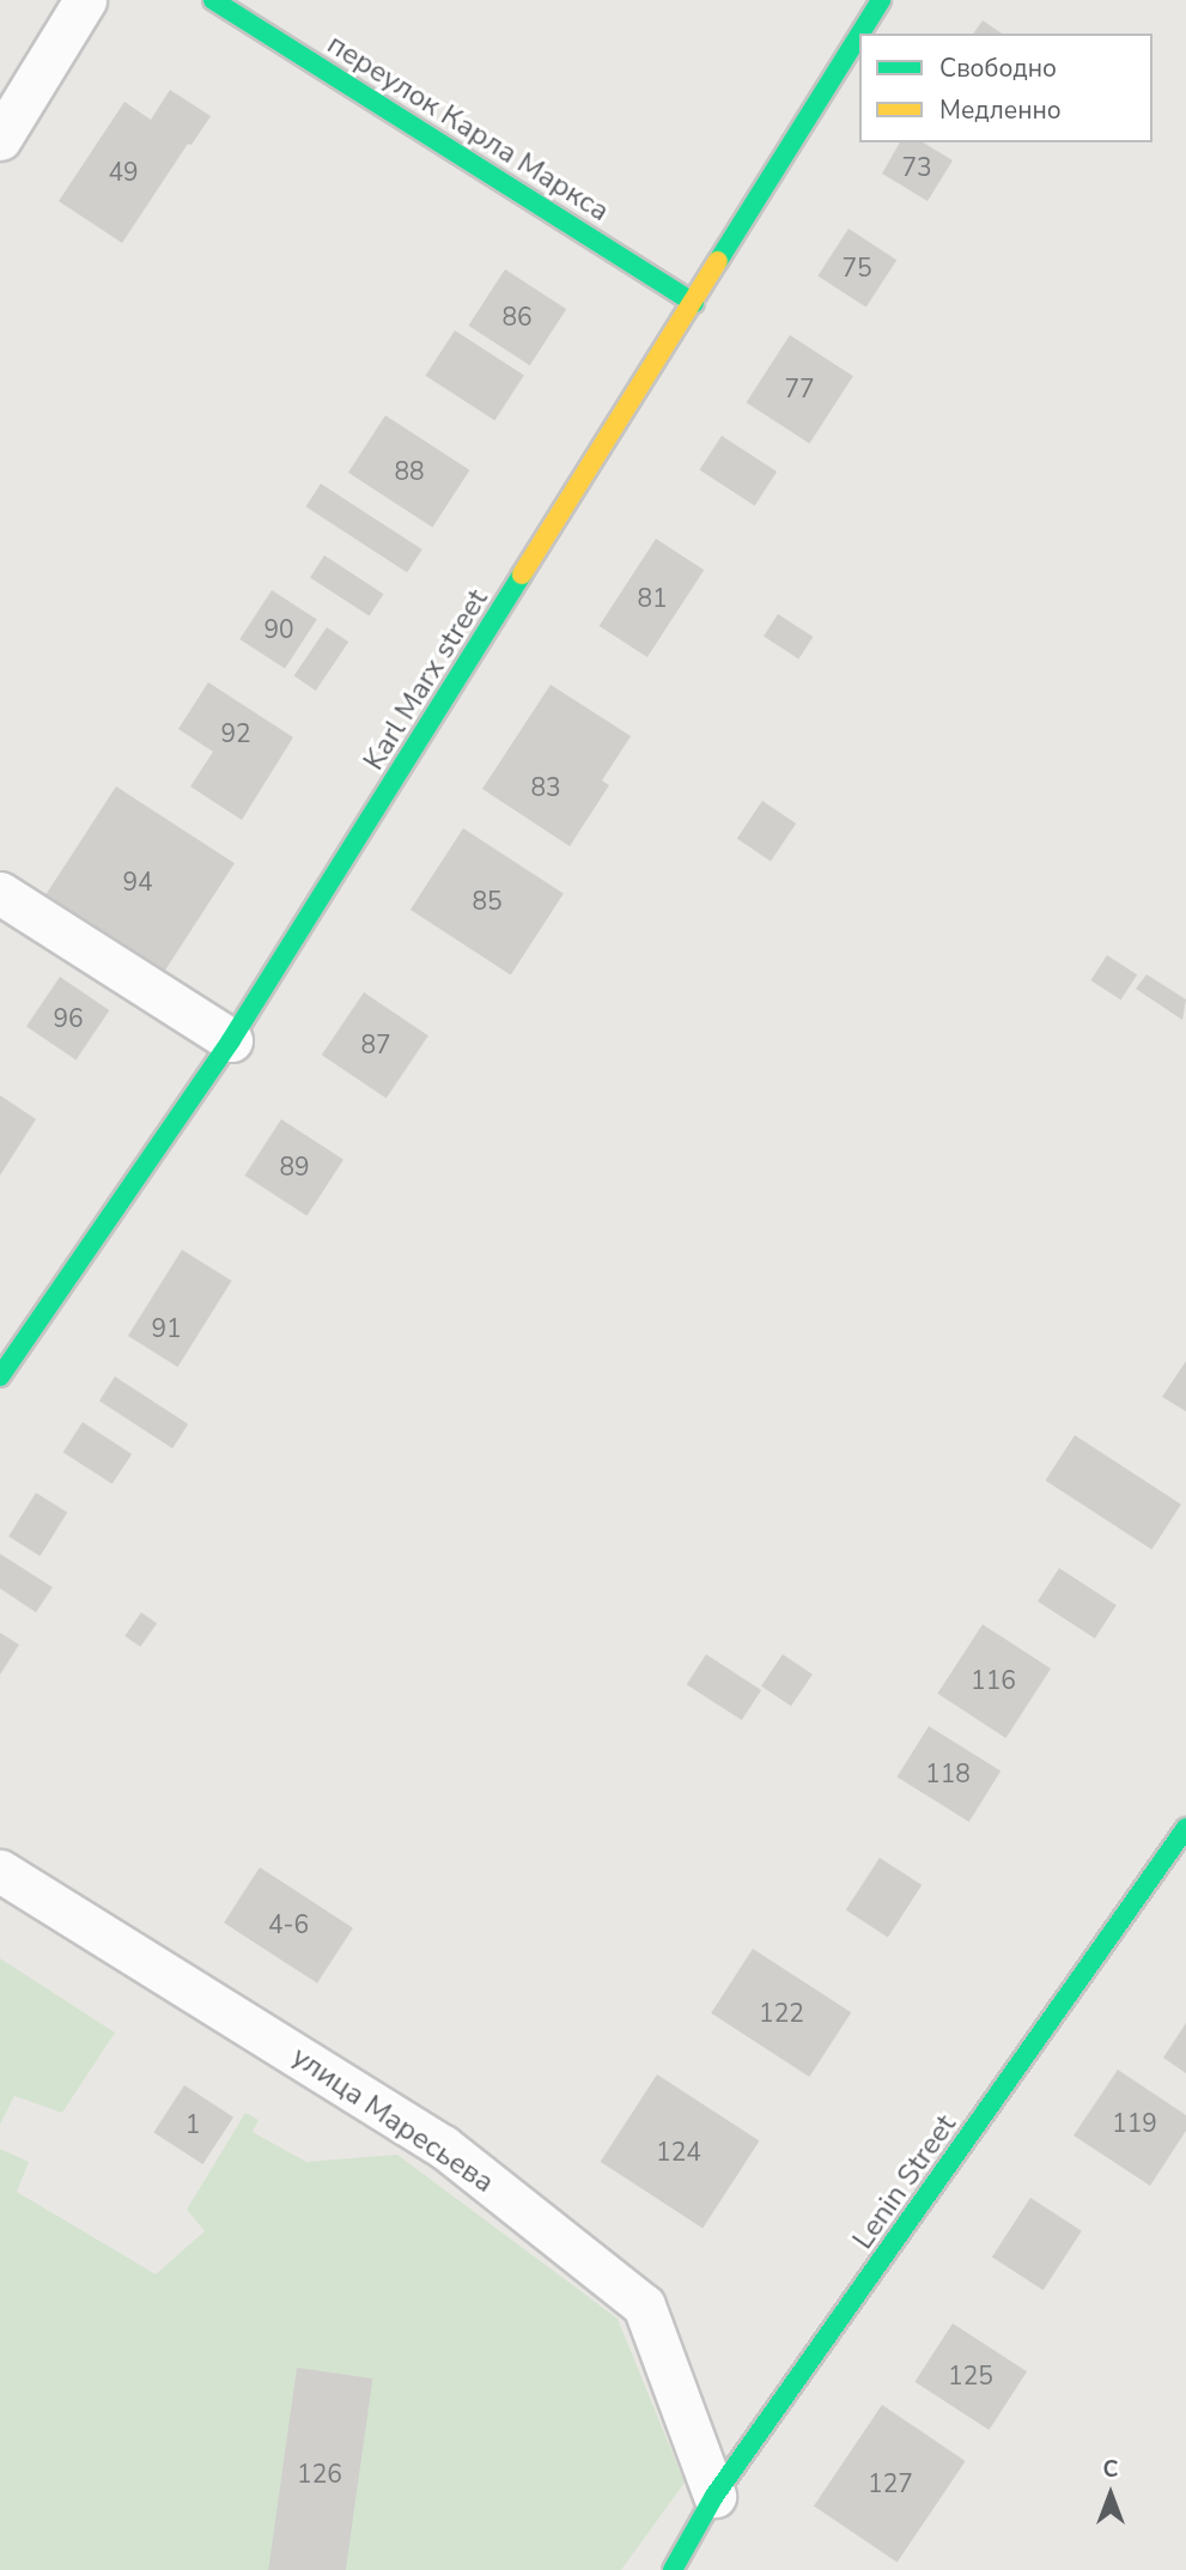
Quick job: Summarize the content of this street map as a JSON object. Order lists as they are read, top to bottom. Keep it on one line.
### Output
{"streets":{"street":["переулок Карла Маркса","Karl Marx street","улица Маресьева","Lenin Street"]},"crossings":[["переулок Карла Маркса","Karl Marx street"],["улица Маресьева","Lenin Street"]],"house_numbers":["73","49","75","86","77","88","81","90","92","83","94","85","96","87","89","91","116","118","4-6","122","119","1","124","125","126","127"],"legend":["Свободно","Медленно"],"north":"top"}
